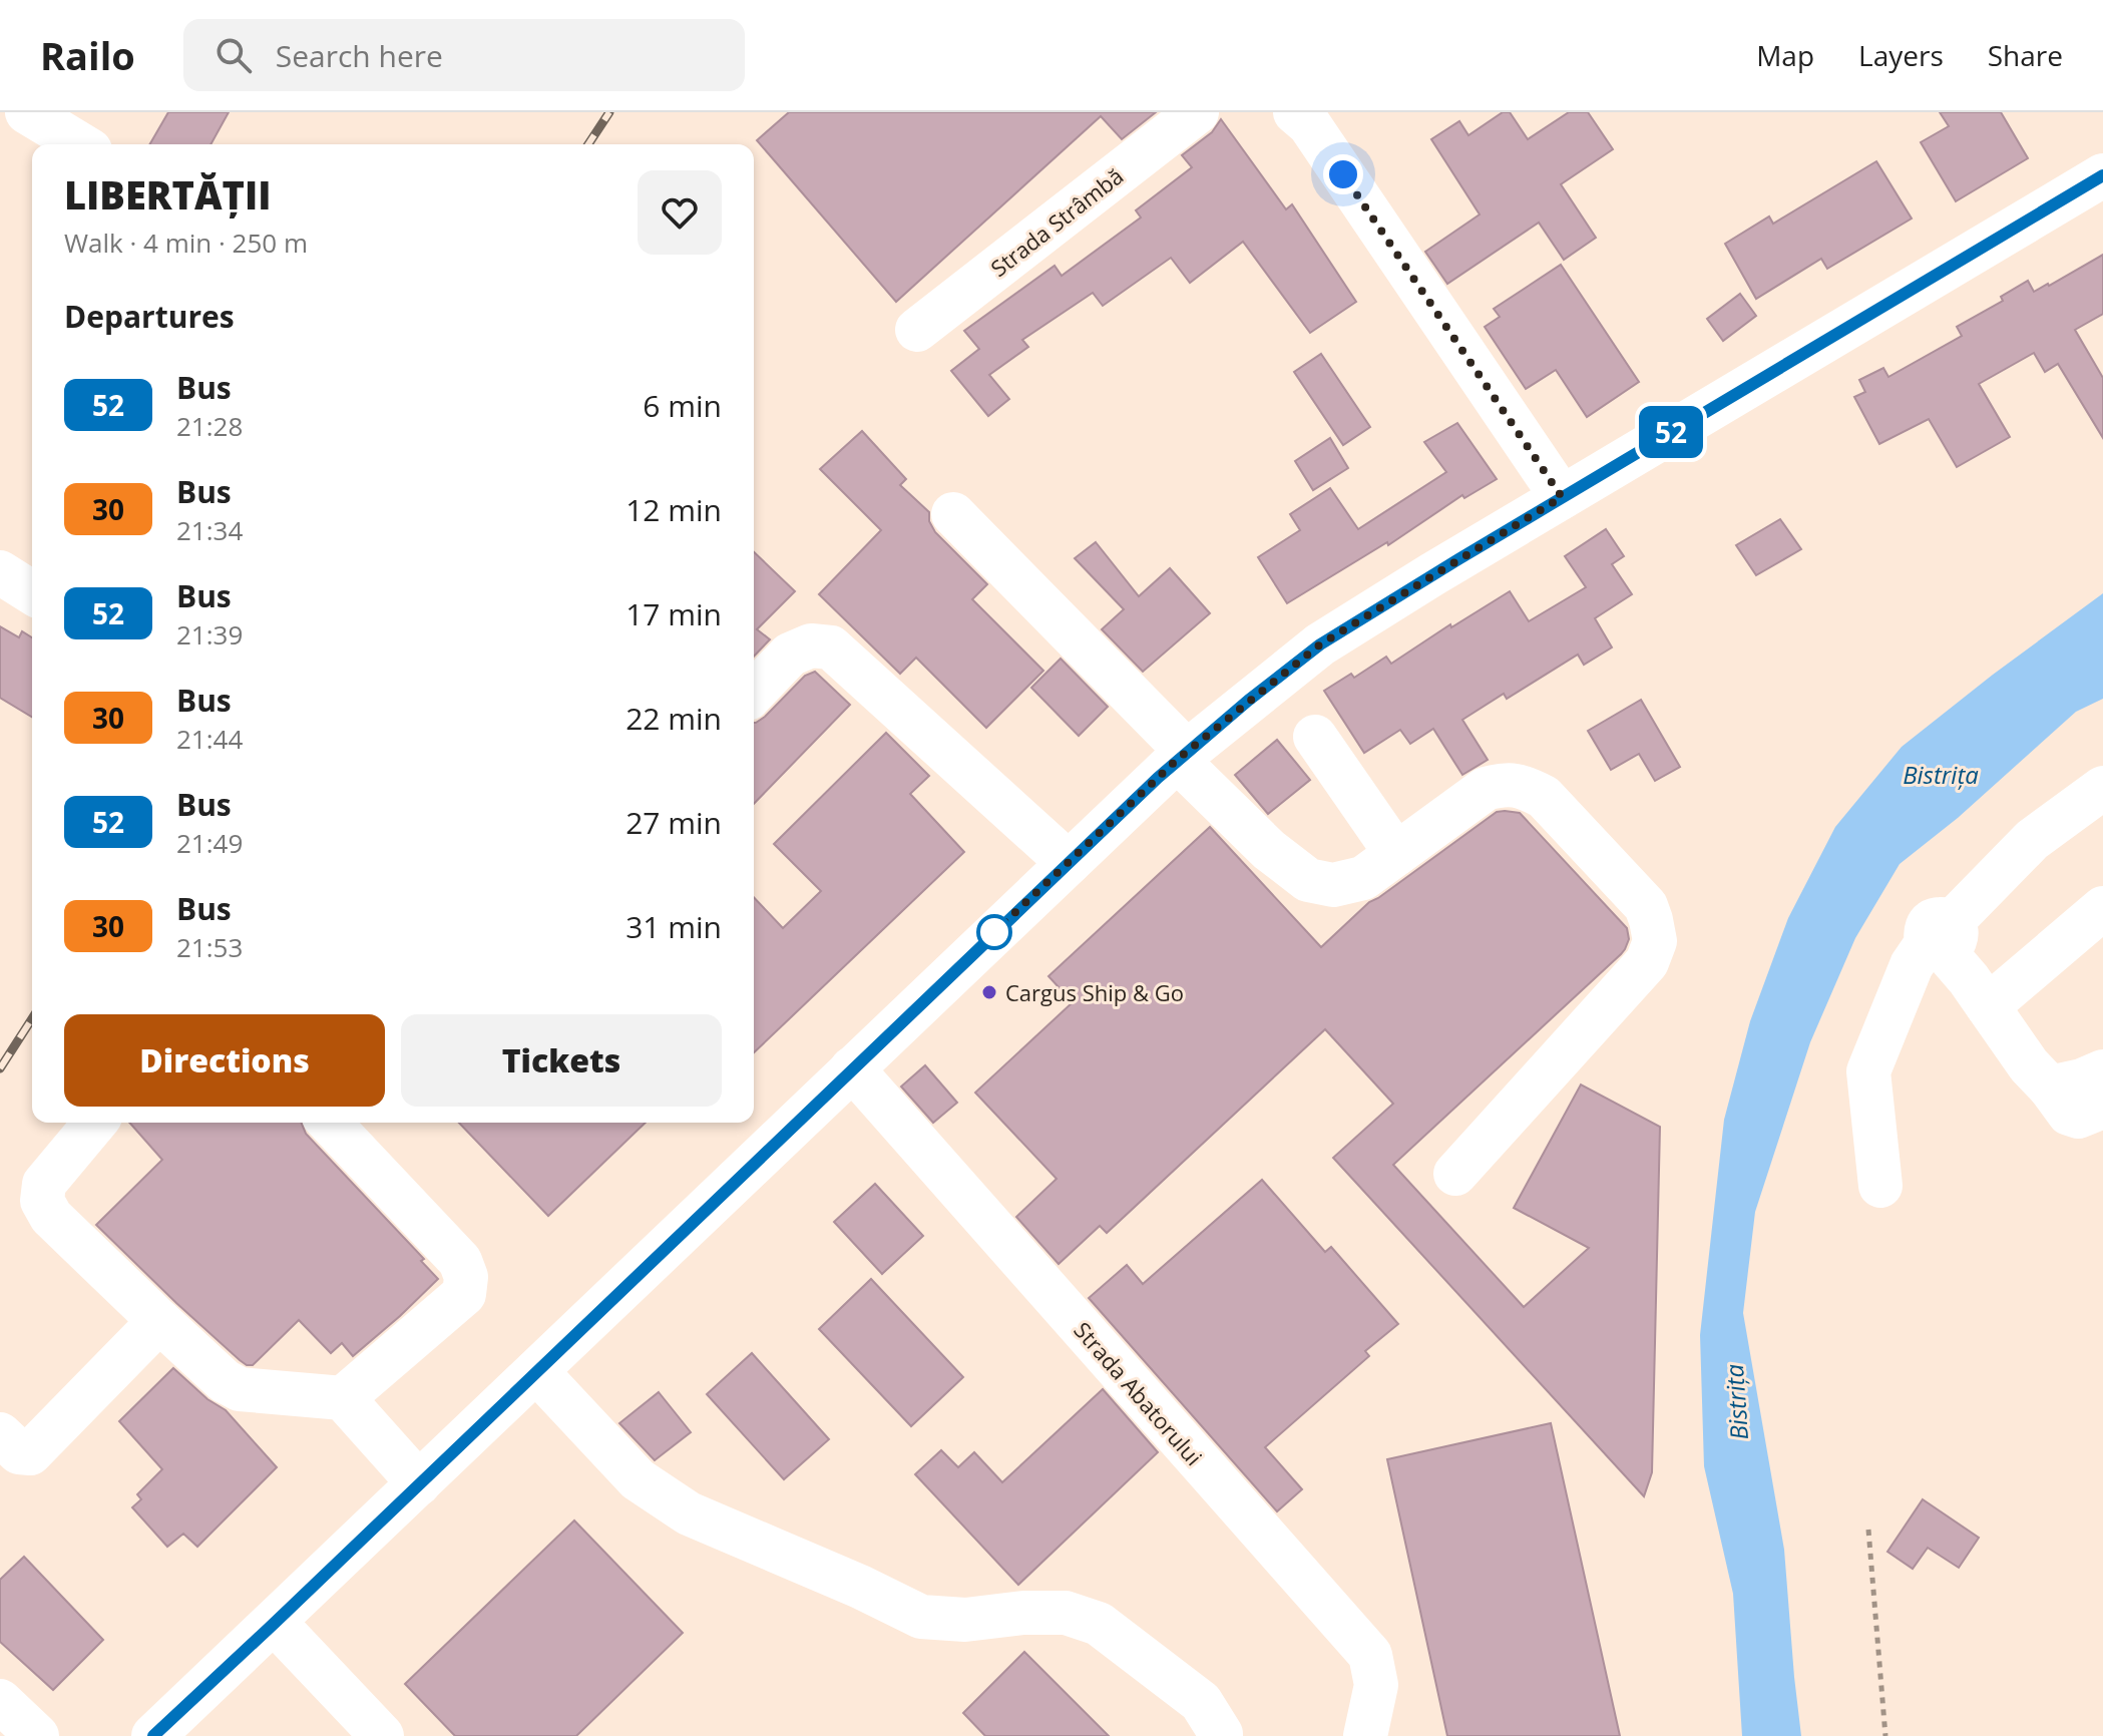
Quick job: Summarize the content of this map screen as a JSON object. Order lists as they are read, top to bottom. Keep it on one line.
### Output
{"streets":{"main road":["Strada Strâmbă","Strada Abatorului"]},"water":["Bistrița"],"places":["Cargus Ship & Go"],"lines":["bus line 52"],"page":{"header":"Railo","search":"Search here","nav":["Map","Layers","Share"],"on_map":"52","heading":[["LIBERTĂȚII","Walk · 4 min · 250 m"],"Departures"],"list":[{"mark":"52","name":"Bus","note":"21:28","value":"6 min"},{"mark":"30","name":"Bus","note":"21:34","value":"12 min"},{"mark":"52","name":"Bus","note":"21:39","value":"17 min"},{"mark":"30","name":"Bus","note":"21:44","value":"22 min"},{"mark":"52","name":"Bus","note":"21:49","value":"27 min"},{"mark":"30","name":"Bus","note":"21:53","value":"31 min"}],"buttons":["Directions","Tickets"]}}
